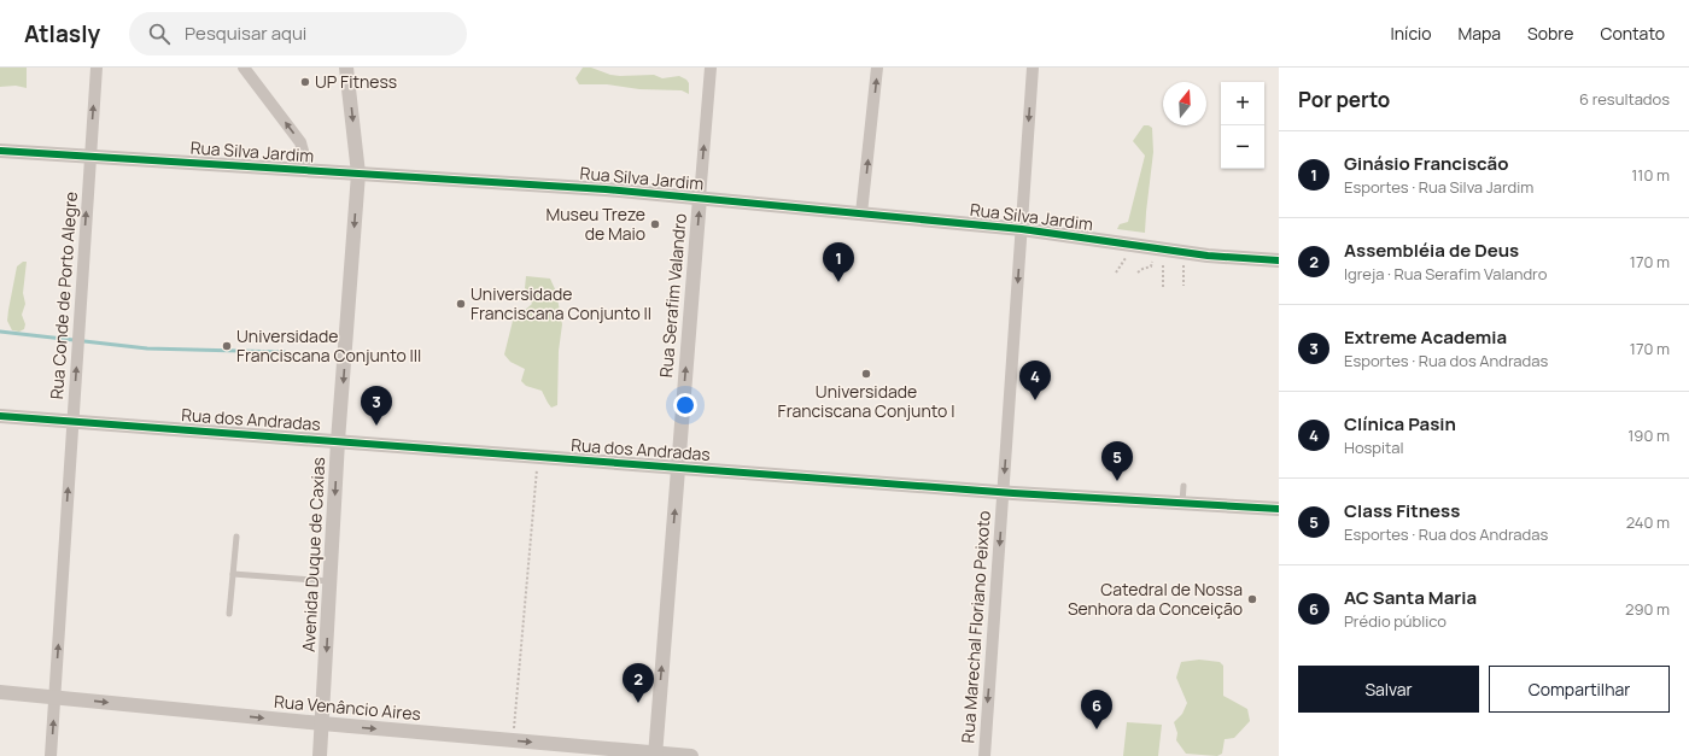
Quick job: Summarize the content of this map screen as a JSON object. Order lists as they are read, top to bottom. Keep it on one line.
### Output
{"streets":{"street":["Rua Silva Jardim","Rua Conde de Porto Alegre","Rua Serafim Valandro","Rua dos Andradas","Avenida Duque de Caxias","Rua Marechal Floriano Peixoto","Rua Venâncio Aires"]},"crossings":[["Rua Silva Jardim","Rua Conde de Porto Alegre"],["Rua Silva Jardim","Rua Serafim Valandro"],["Rua Silva Jardim","Avenida Duque de Caxias"],["Rua Silva Jardim","Rua Marechal Floriano Peixoto"],["Rua Conde de Porto Alegre","Rua dos Andradas"],["Rua Conde de Porto Alegre","Rua Venâncio Aires"],["Rua Serafim Valandro","Rua dos Andradas"],["Rua Serafim Valandro","Rua Venâncio Aires"],["Rua dos Andradas","Avenida Duque de Caxias"],["Rua dos Andradas","Rua Marechal Floriano Peixoto"],["Avenida Duque de Caxias","Rua Venâncio Aires"]],"one_way":["Rua Conde de Porto Alegre","Rua Serafim Valandro","Avenida Duque de Caxias","Rua Marechal Floriano Peixoto","Rua Venâncio Aires"],"places":["UP Fitness","Museu Treze de Maio","Universidade Franciscana Conjunto II","Universidade Franciscana Conjunto III","Universidade Franciscana Conjunto I","Catedral de Nossa Senhora da Conceição"],"north":"top","page":{"header":"Atlasly","search":"Pesquisar aqui","nav":["Início","Mapa","Sobre","Contato"],"heading":["Por perto","6 resultados"],"map_buttons":["+","−"],"list":[{"mark":"1","name":"Ginásio Franciscão","note":"Esportes · Rua Silva Jardim","value":"110 m"},{"mark":"2","name":"Assembléia de Deus","note":"Igreja · Rua Serafim Valandro","value":"170 m"},{"mark":"3","name":"Extreme Academia","note":"Esportes · Rua dos Andradas","value":"170 m"},{"mark":"4","name":"Clínica Pasin","note":"Hospital","value":"190 m"},{"mark":"5","name":"Class Fitness","note":"Esportes · Rua dos Andradas","value":"240 m"},{"mark":"6","name":"AC Santa Maria","note":"Prédio público","value":"290 m"}],"pins":["1","4","3","5","2","6"],"buttons":["Salvar","Compartilhar"]}}
